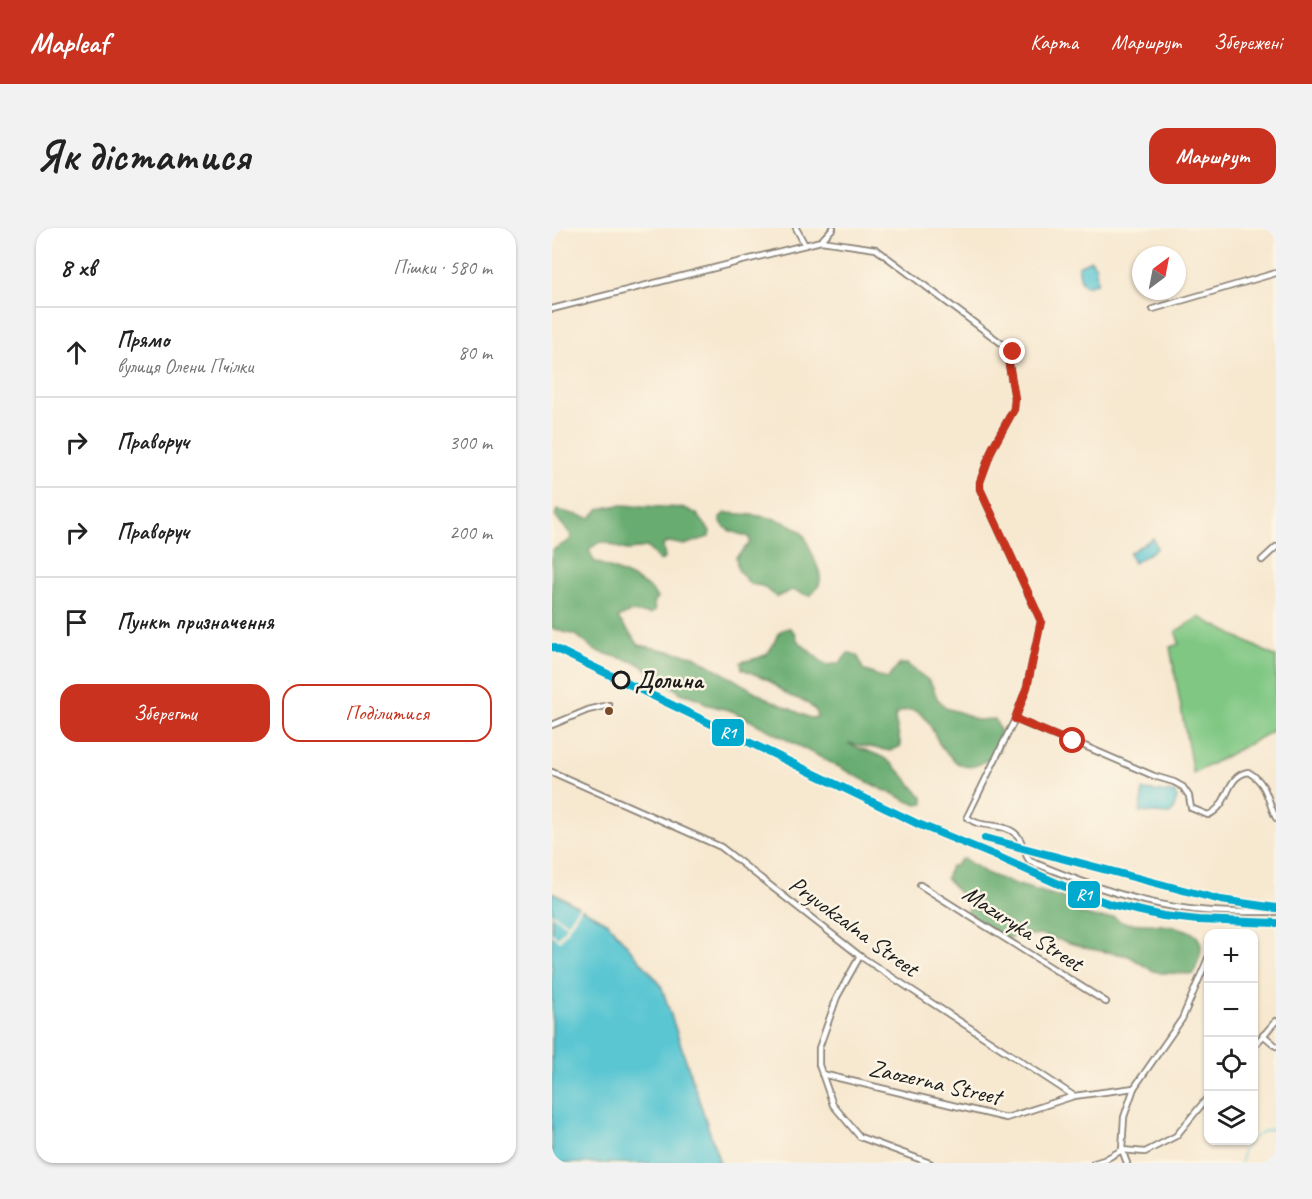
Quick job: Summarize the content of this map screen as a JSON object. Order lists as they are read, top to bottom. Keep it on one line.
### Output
{"streets":{"street":["Pryvokzalna Street","Mazuryka Street","Zaozerna Street"]},"crossings":[["Pryvokzalna Street","Zaozerna Street"]],"places":["Долина"],"lines":["transit line R1"],"north":"top right","page":{"header":"Mapleaf","nav":["Карта","Маршрут","Збережені"],"buttons":["Маршрут",["Зберегти","Поділитися"]],"title":"Як дістатися","heading":["8 хв","Пішки · 580 m"],"list":[["Прямо","вулиця Олени Пчілки","80 m"],["Праворуч","300 m"],["Праворуч","200 m"],"Пункт призначення"],"map_buttons":["+","−"]}}
